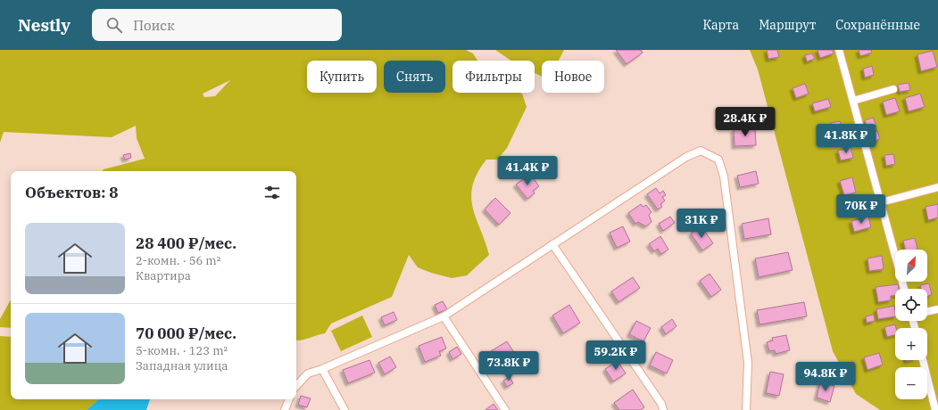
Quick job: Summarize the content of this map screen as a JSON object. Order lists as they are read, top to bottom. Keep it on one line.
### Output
{"north":"top right","page":{"header":"Nestly","search":"Поиск","nav":["Карта","Маршрут","Сохранённые"],"chip":["Купить","Снять","Фильтры","Новое"],"price":["28.4K ₽","41.8K ₽","41.4K ₽","70K ₽","31K ₽","59.2K ₽","73.8K ₽","94.8K ₽"],"heading":"Объектов: 8","list":[{"name":"28 400 ₽/мес.","note":"2-комн. · 56 m² · Квартира"},{"name":"70 000 ₽/мес.","note":"5-комн. · 123 m² · Западная улица"}],"map_buttons":["+","−"]}}
